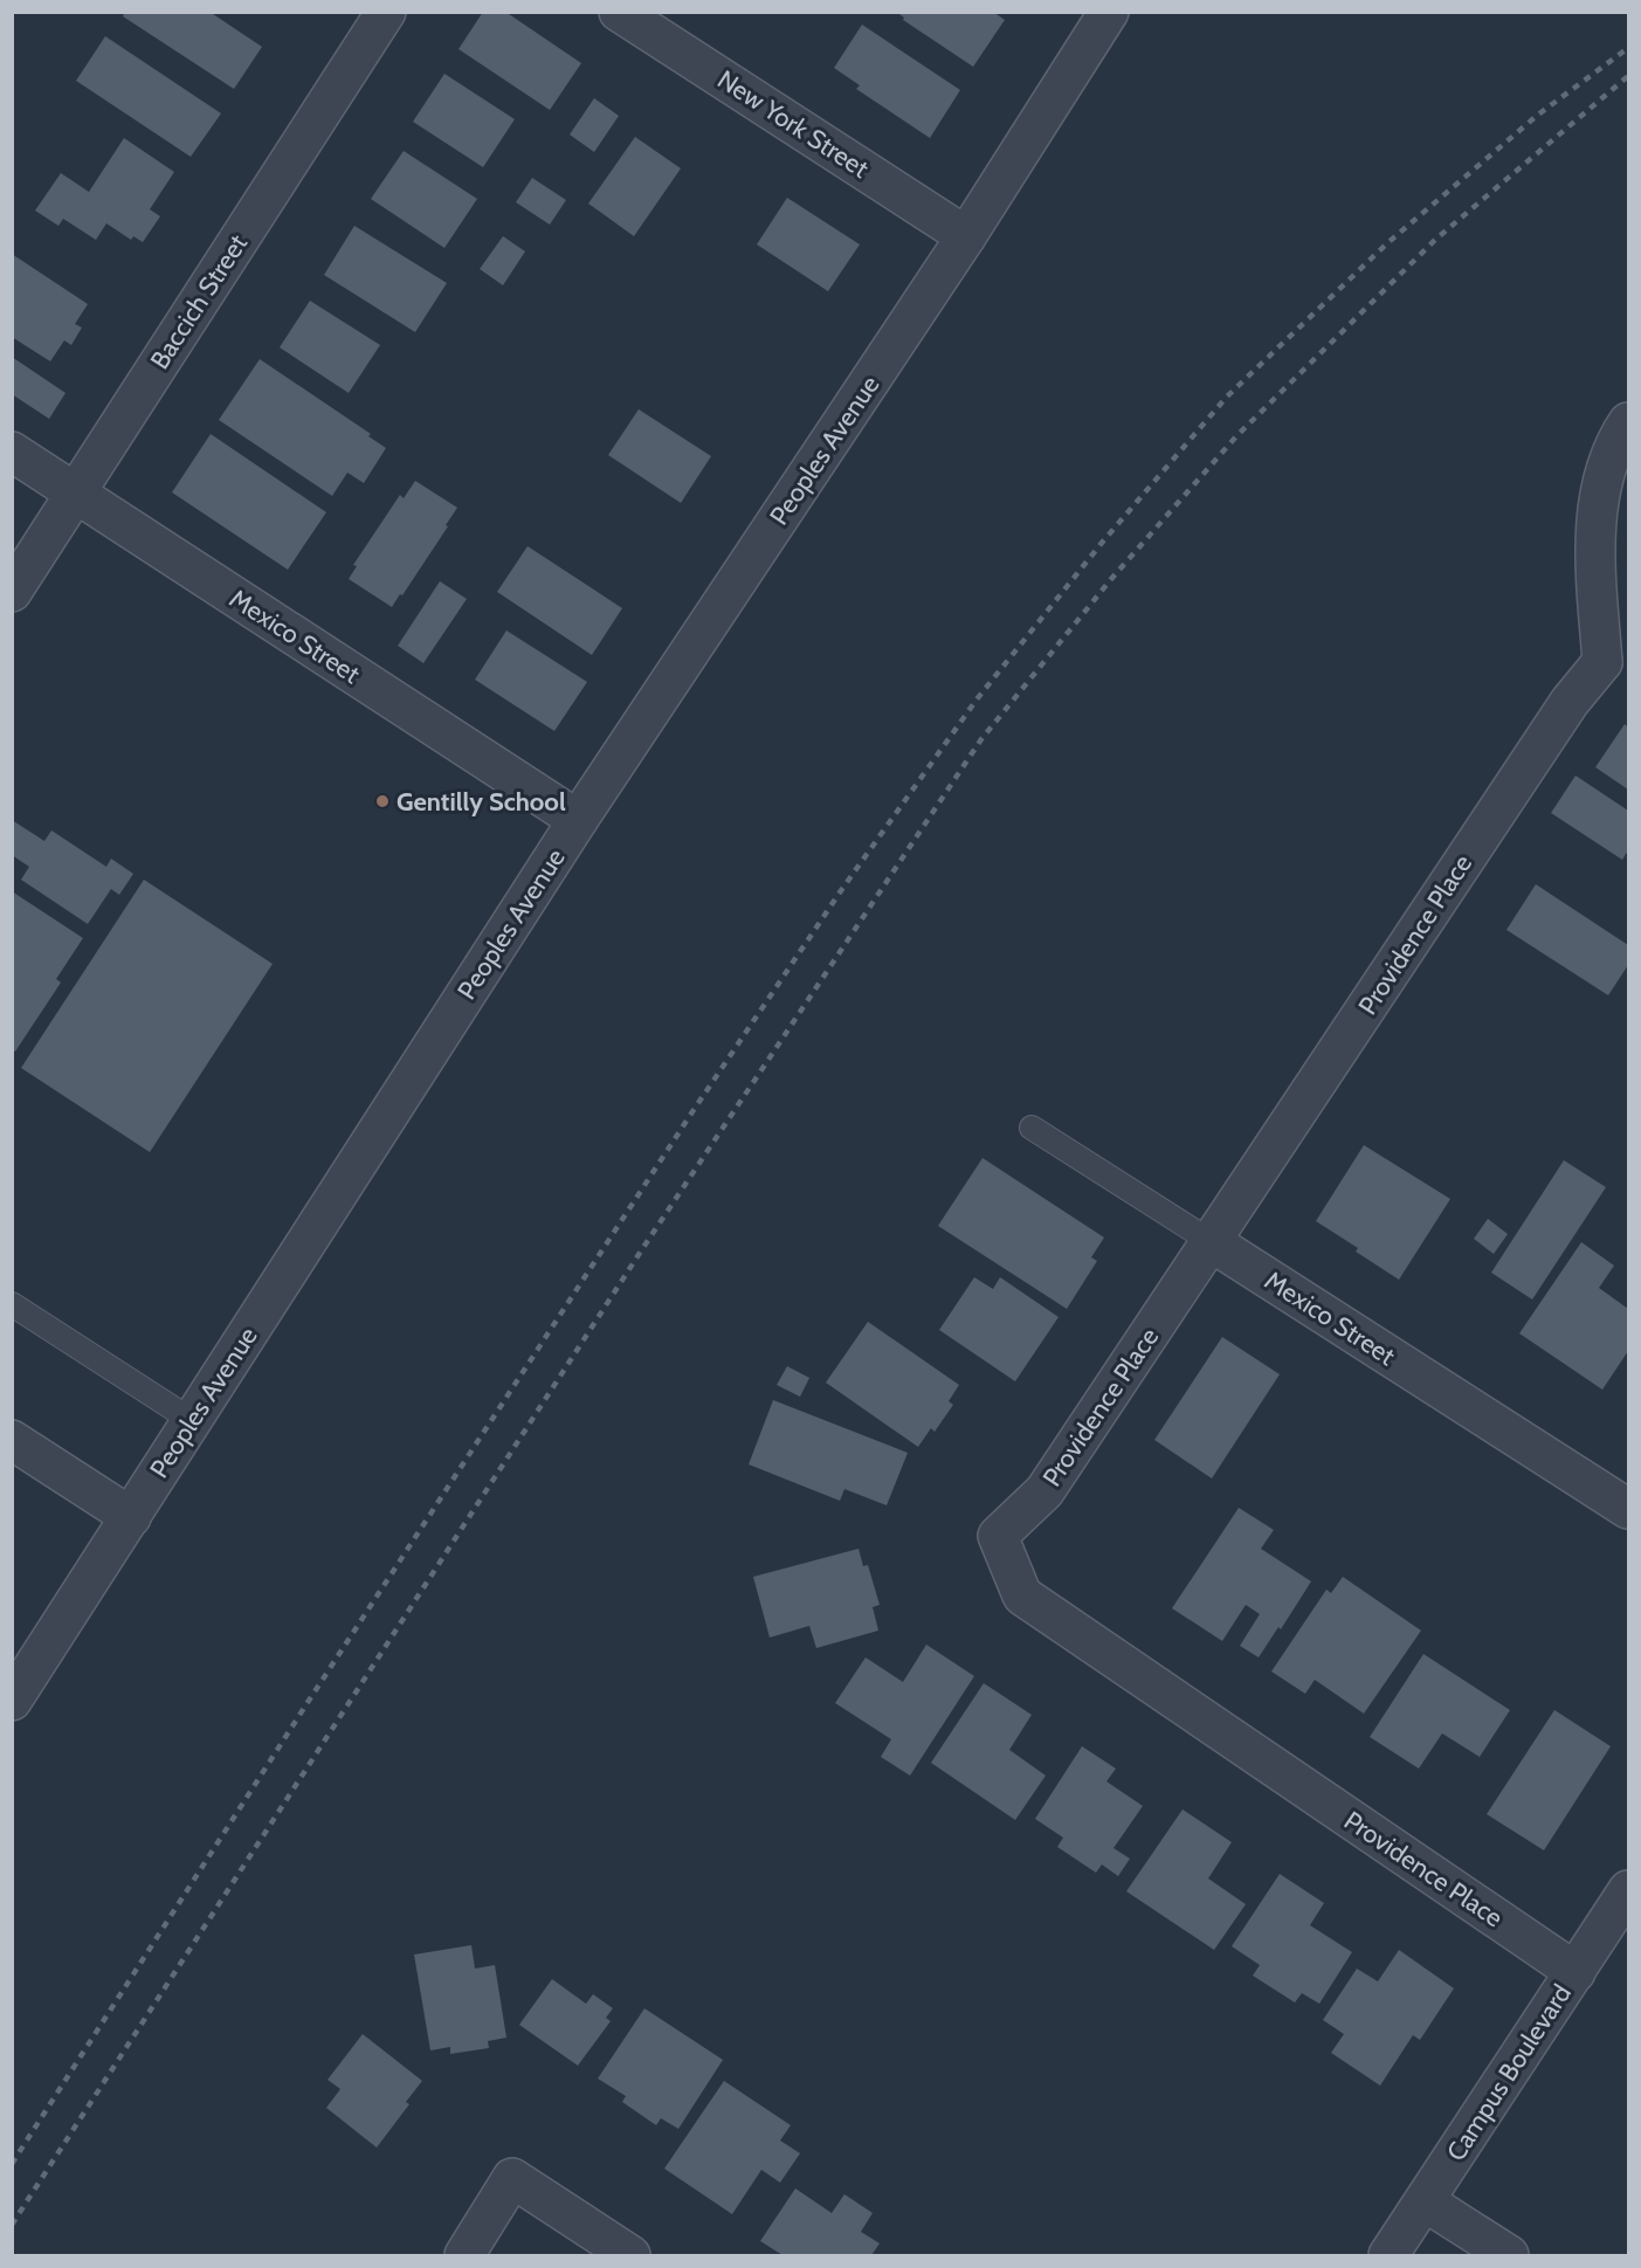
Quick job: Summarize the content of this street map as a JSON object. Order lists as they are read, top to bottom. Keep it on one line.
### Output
{"streets":{"street":["New York Street","Baccich Street","Peoples Avenue","Mexico Street","Providence Place","Campus Boulevard"]},"crossings":[["New York Street","Peoples Avenue"],["Baccich Street","Mexico Street"],["Peoples Avenue","Mexico Street"],["Mexico Street","Providence Place"],["Providence Place","Campus Boulevard"]],"places":["Gentilly School"]}
